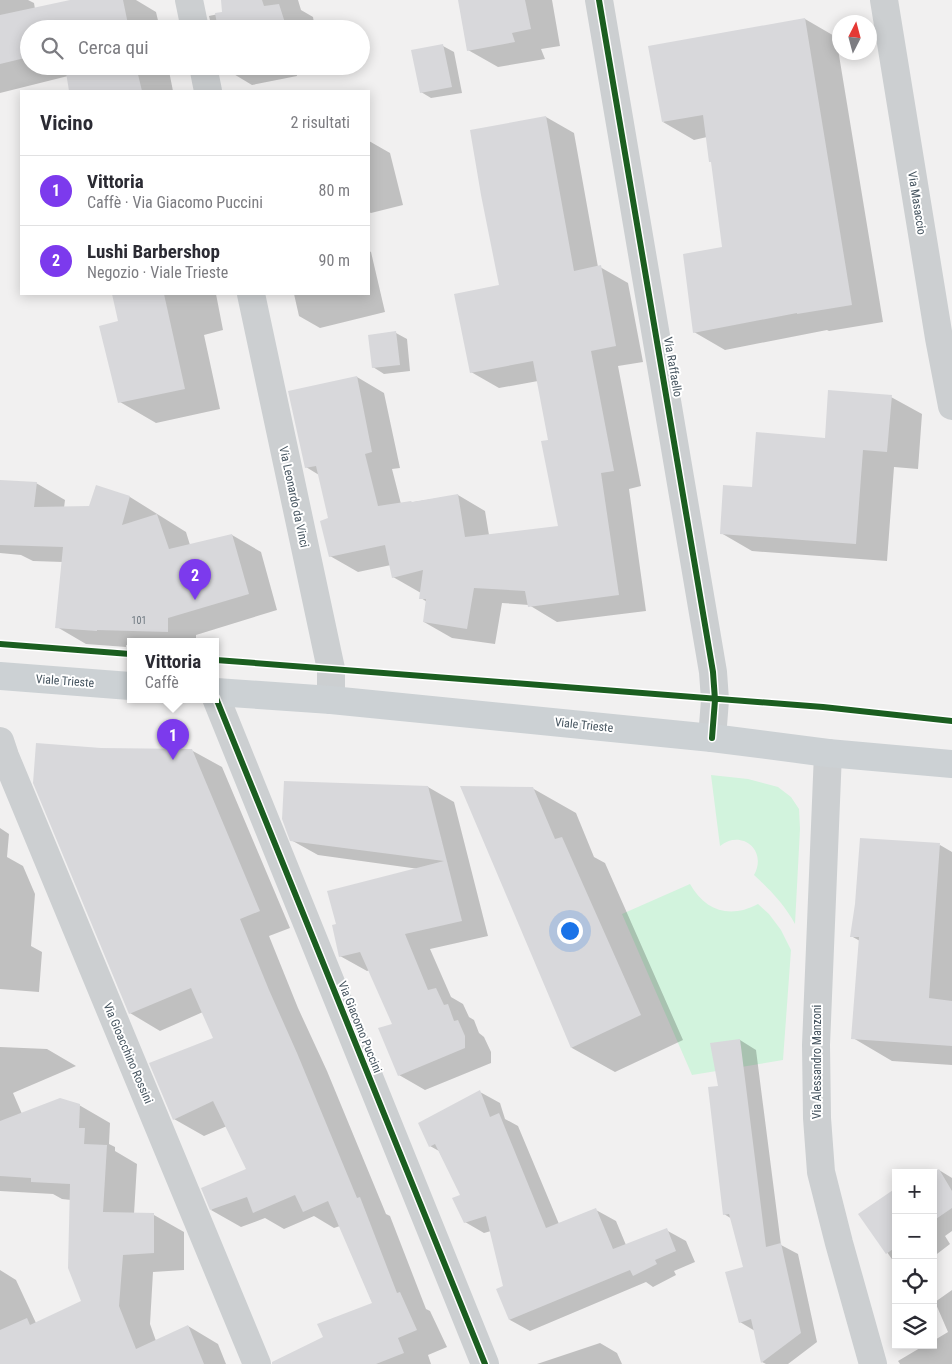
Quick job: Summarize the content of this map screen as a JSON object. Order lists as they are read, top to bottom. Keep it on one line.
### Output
{"streets":{"main road":["Viale Trieste"],"street":["Via Masaccio","Via Raffaello","Via Leonardo da Vinci","Via Giacomo Puccini","Via Gioacchino Rossini","Via Alessandro Manzoni"]},"crossings":[["Via Raffaello","Viale Trieste"],["Via Leonardo da Vinci","Viale Trieste"],["Viale Trieste","Via Alessandro Manzoni"]],"house_numbers":["101"],"north":"top","page":{"search":"Cerca qui","heading":["Vicino","2 risultati"],"list":[{"mark":"1","name":"Vittoria","note":"Caffè · Via Giacomo Puccini","value":"80 m"},{"mark":"2","name":"Lushi Barbershop","note":"Negozio · Viale Trieste","value":"90 m"}],"pins":["2","1"],"popup":["Vittoria","Caffè"],"map_buttons":["+","−"]}}
